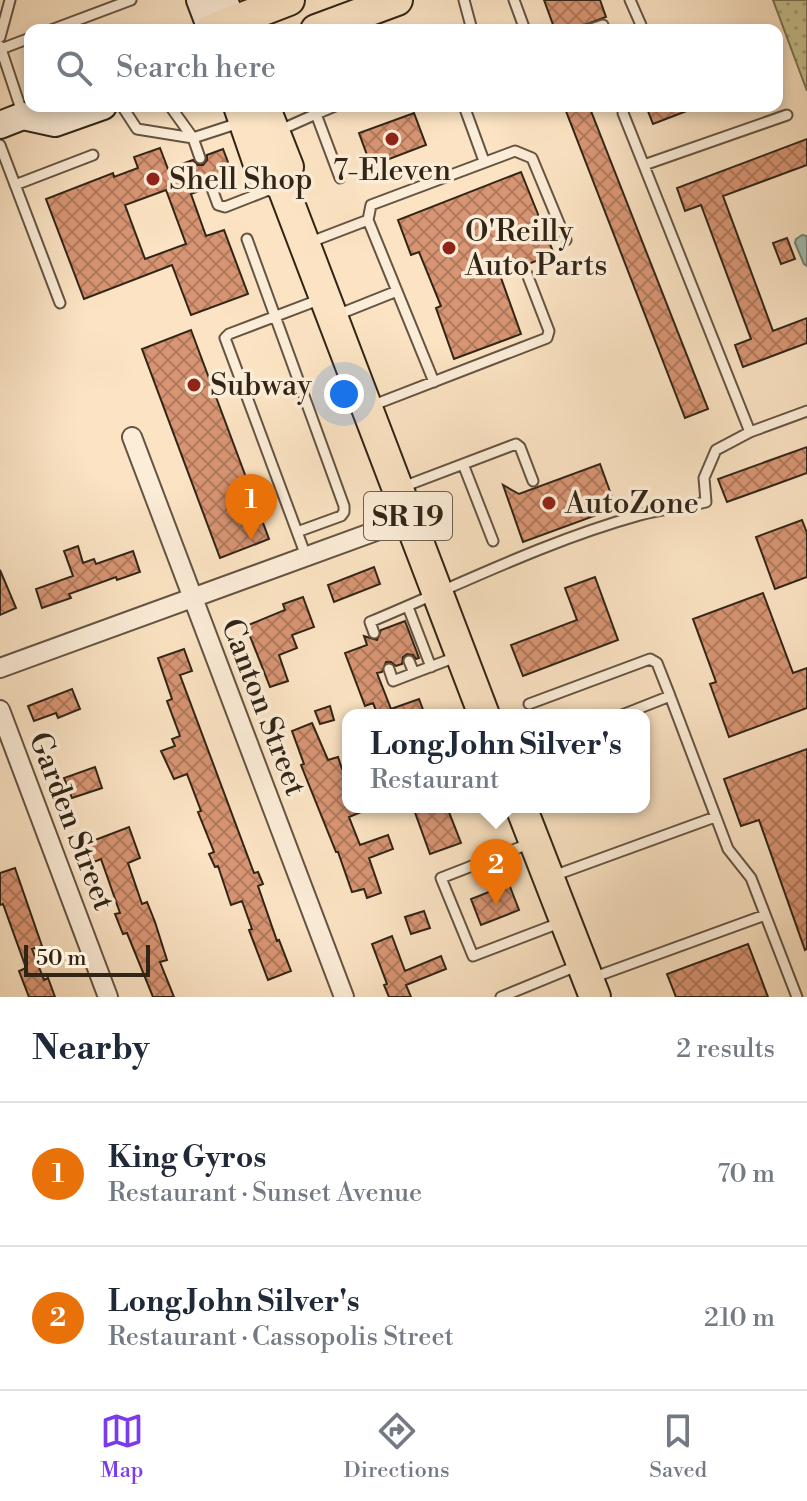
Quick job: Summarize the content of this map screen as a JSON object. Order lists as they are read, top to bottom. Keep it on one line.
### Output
{"streets":{"main road":["SR 19"],"street":["Canton Street","Garden Street"]},"places":["7-Eleven","Shell Shop","O'Reilly Auto Parts","Subway","AutoZone"],"scale_bar":"50 m","page":{"search":"Search here","pins":["1","2"],"popup":["Long John Silver's","Restaurant"],"scale":"50 m","heading":["Nearby","2 results"],"list":[{"mark":"1","name":"King Gyros","note":"Restaurant · Sunset Avenue","value":"70 m"},{"mark":"2","name":"Long John Silver's","note":"Restaurant · Cassopolis Street","value":"210 m"}],"nav":["Map","Directions","Saved"]}}
